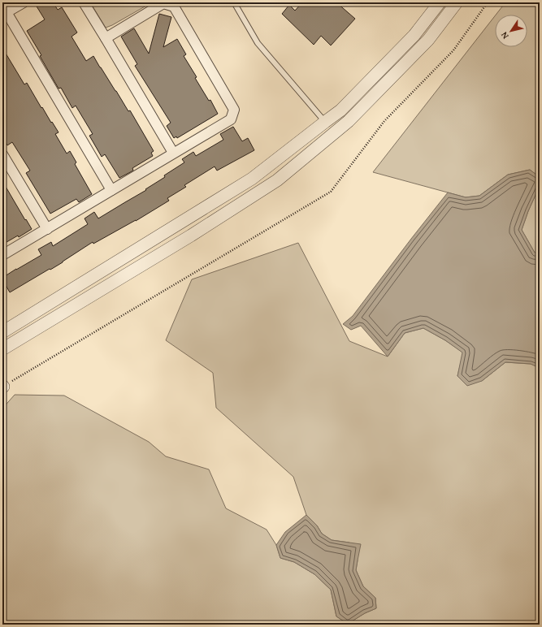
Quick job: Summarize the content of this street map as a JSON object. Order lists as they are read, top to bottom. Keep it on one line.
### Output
{"north":"bottom left"}
